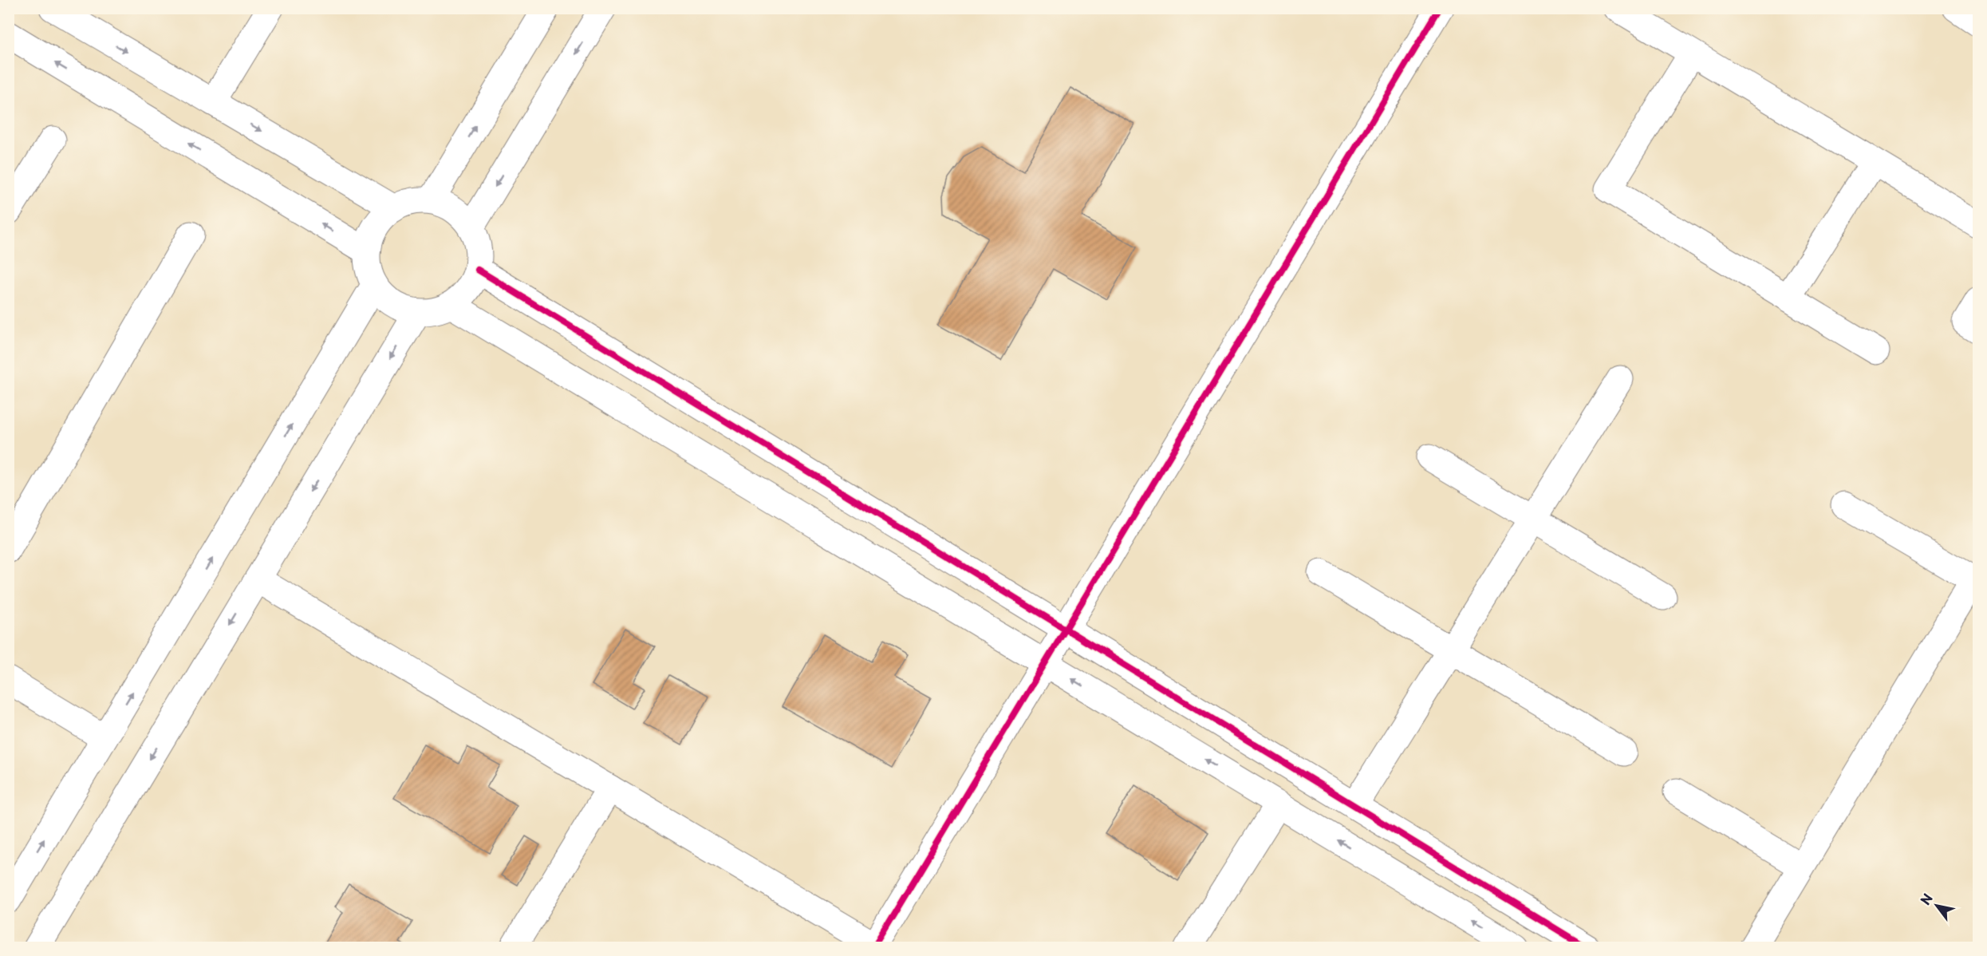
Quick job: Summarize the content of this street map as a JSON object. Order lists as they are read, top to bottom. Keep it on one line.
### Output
{"north":"top left"}
